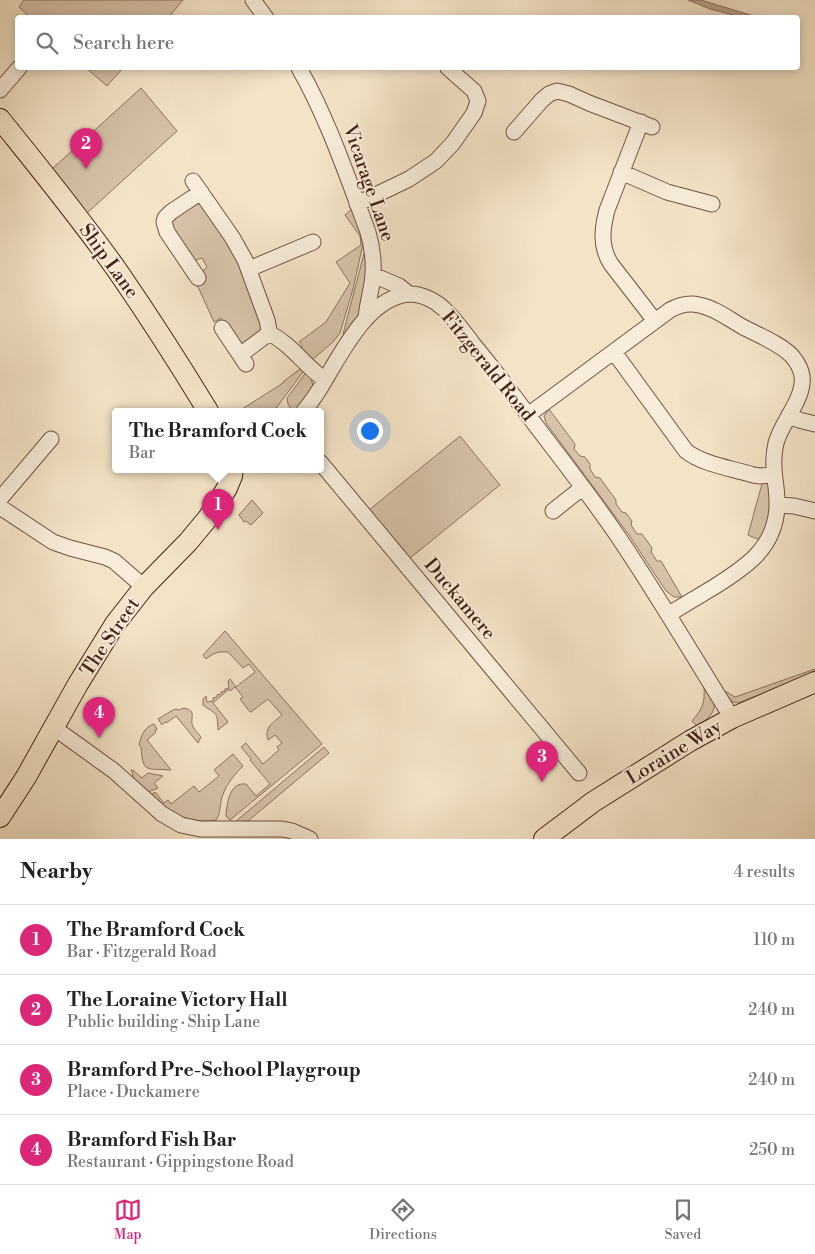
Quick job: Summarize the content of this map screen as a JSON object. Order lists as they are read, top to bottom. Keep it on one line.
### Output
{"streets":{"main road":["Ship Lane","The Street","Loraine Way"],"street":["Vicarage Lane","Fitzgerald Road","Duckamere"]},"crossings":[["Vicarage Lane","Fitzgerald Road"],["Fitzgerald Road","Loraine Way"]],"page":{"search":"Search here","pins":["2","1","4","3"],"popup":["The Bramford Cock","Bar"],"heading":["Nearby","4 results"],"list":[{"mark":"1","name":"The Bramford Cock","note":"Bar · Fitzgerald Road","value":"110 m"},{"mark":"2","name":"The Loraine Victory Hall","note":"Public building · Ship Lane","value":"240 m"},{"mark":"3","name":"Bramford Pre-School Playgroup","note":"Place · Duckamere","value":"240 m"},{"mark":"4","name":"Bramford Fish Bar","note":"Restaurant · Gippingstone Road","value":"250 m"}],"nav":["Map","Directions","Saved"]}}
